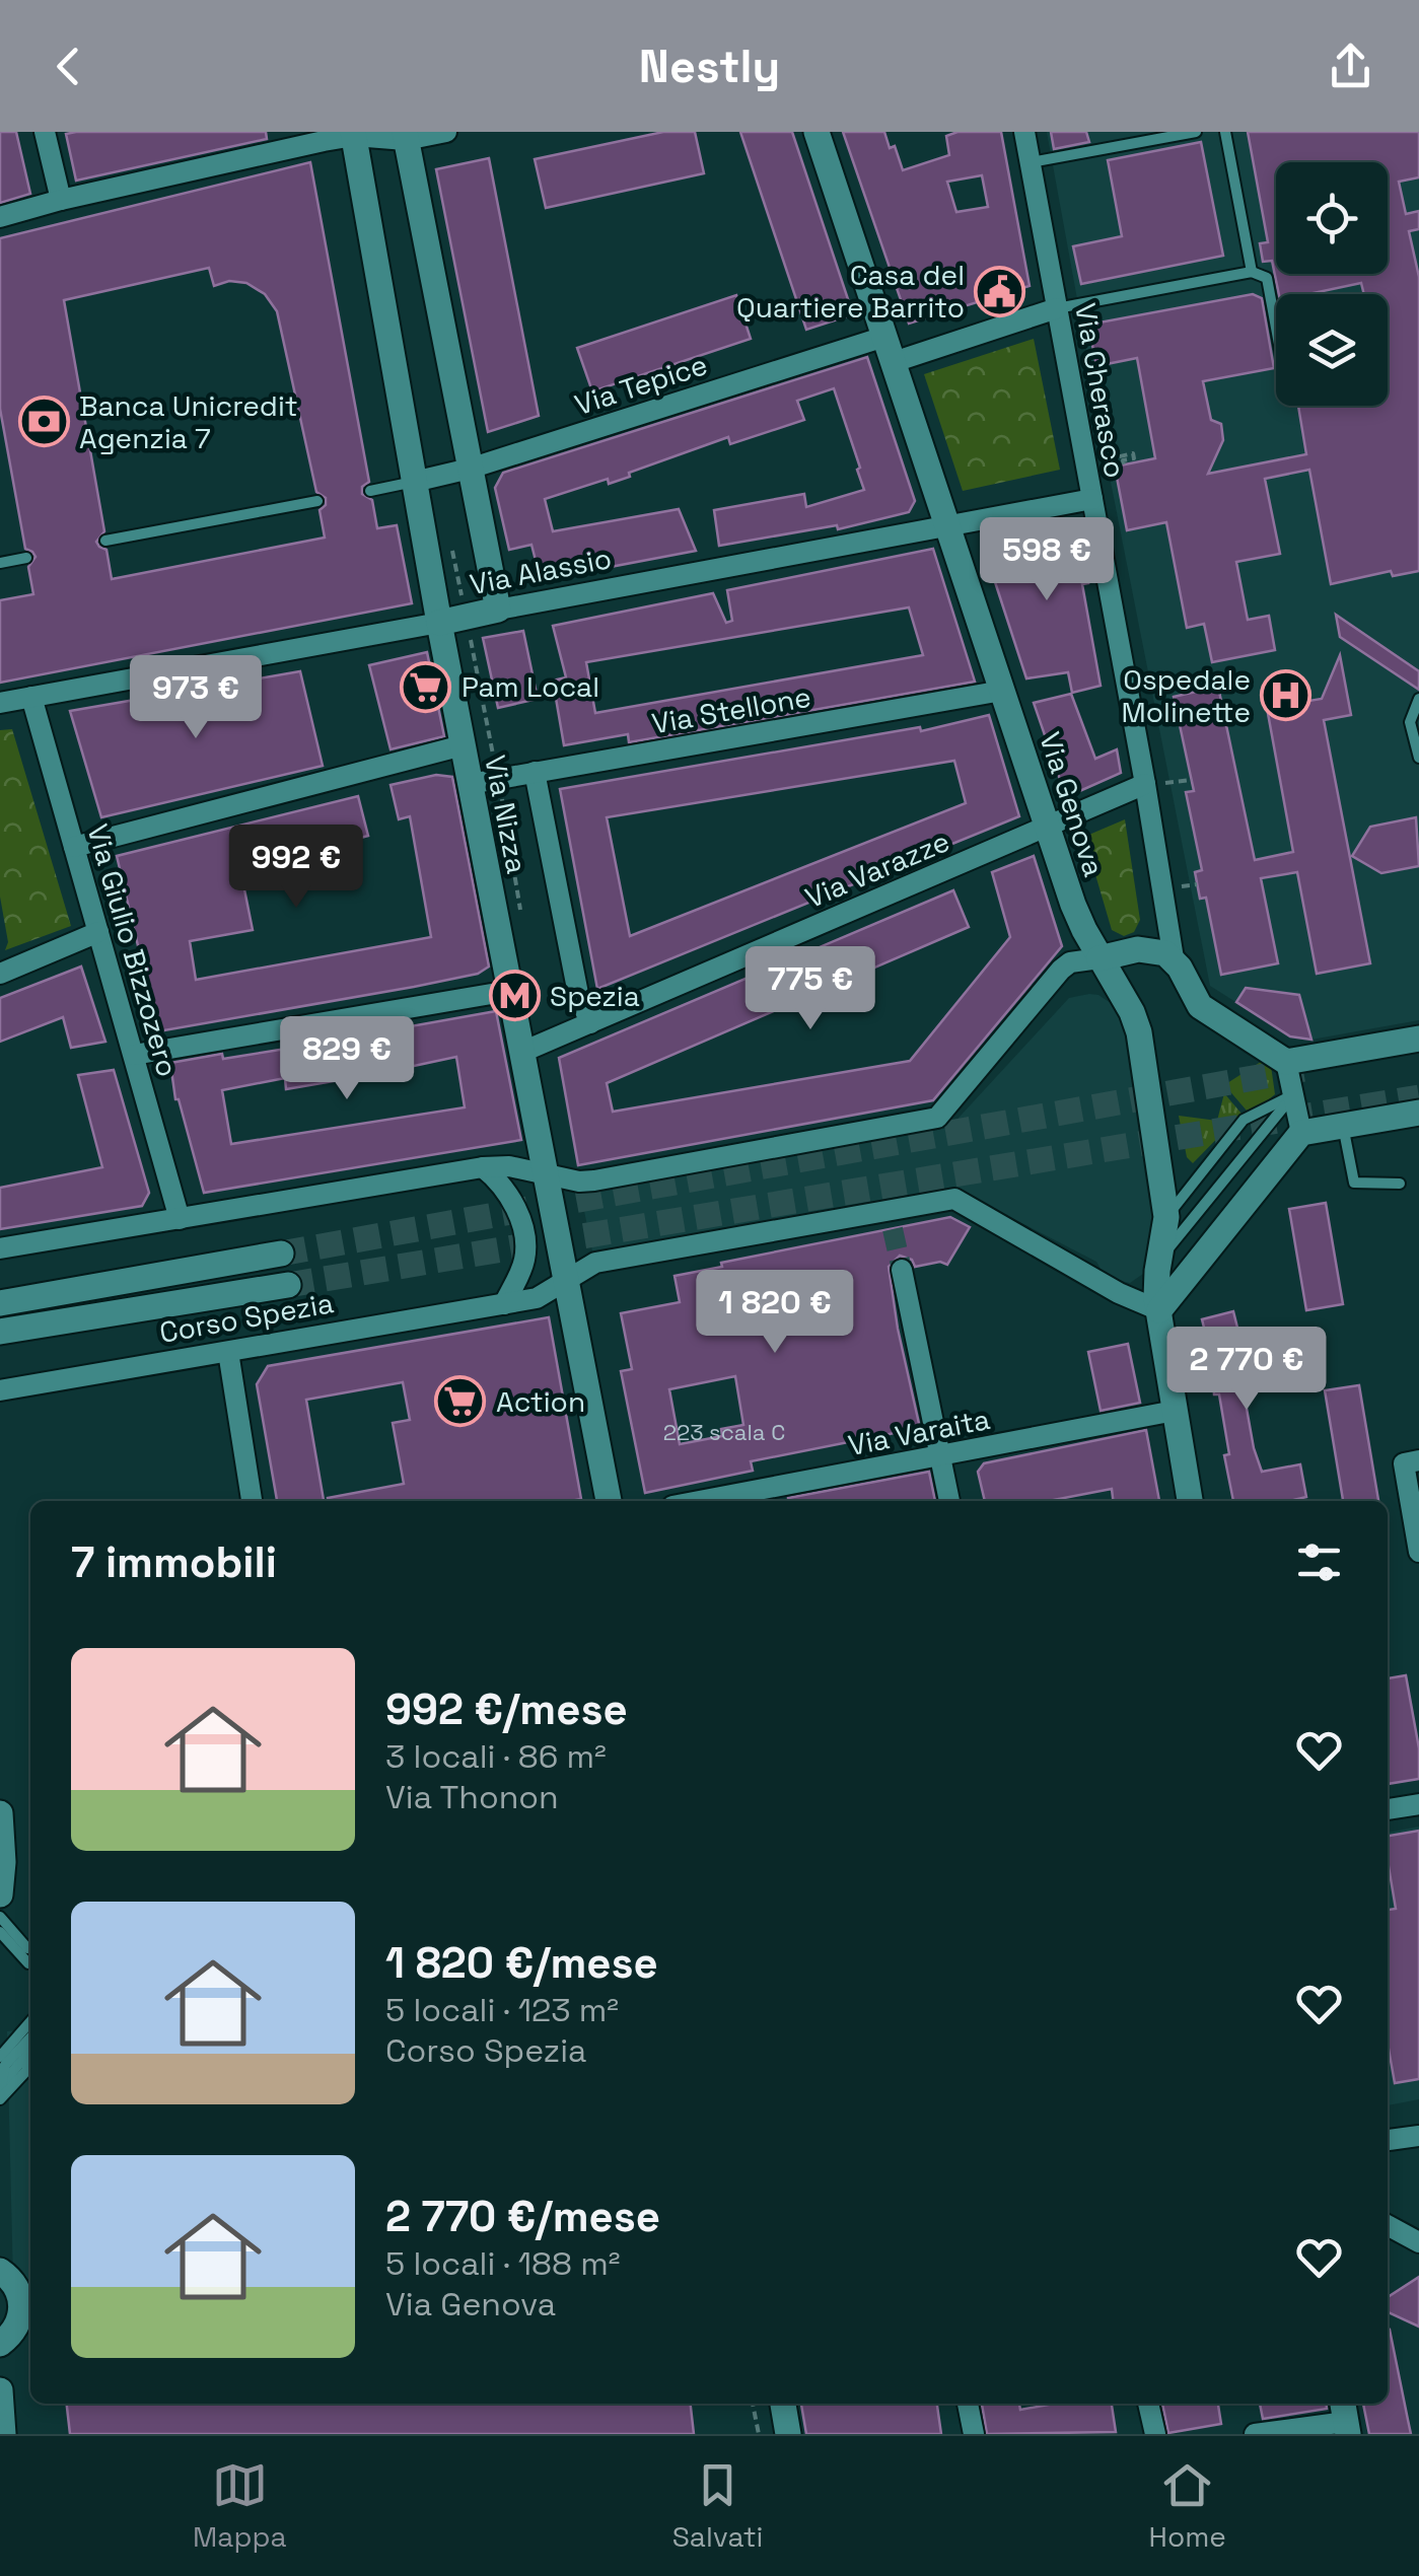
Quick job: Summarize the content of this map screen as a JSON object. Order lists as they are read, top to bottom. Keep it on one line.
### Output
{"streets":{"street":["Via Tepice","Via Cherasco","Via Alassio","Via Stellone","Via Genova","Via Nizza","Via Varazze","Via Giulio Bizzozero","Corso Spezia","Via Varaita"]},"crossings":[["Via Tepice","Via Genova"],["Via Tepice","Via Nizza"],["Via Cherasco","Via Alassio"],["Via Cherasco","Via Varazze"],["Via Alassio","Via Genova"],["Via Alassio","Via Nizza"],["Via Alassio","Via Giulio Bizzozero"],["Via Stellone","Via Genova"],["Via Stellone","Via Nizza"],["Via Genova","Via Varazze"],["Via Genova","Corso Spezia"],["Via Genova","Via Varaita"],["Via Nizza","Via Varazze"],["Via Nizza","Corso Spezia"]],"places":{"public building":["Casa del Quartiere Barrito"],"bank":["Banca Unicredit Agenzia 7"],"supermarket":["Pam Local","Action"],"hospital":["Ospedale Molinette"],"metro station":["Spezia"]},"house_numbers":["223 scala C"],"page":{"header":"Nestly","price":["598 €","973 €","992 €","775 €","829 €","1 820 €","2 770 €"],"heading":"7 immobili","list":[{"name":"992 €/mese","note":"3 locali · 86 m² · Via Thonon"},{"name":"1 820 €/mese","note":"5 locali · 123 m² · Corso Spezia"},{"name":"2 770 €/mese","note":"5 locali · 188 m² · Via Genova"}],"tabs":["Mappa","Salvati","Home"]}}
